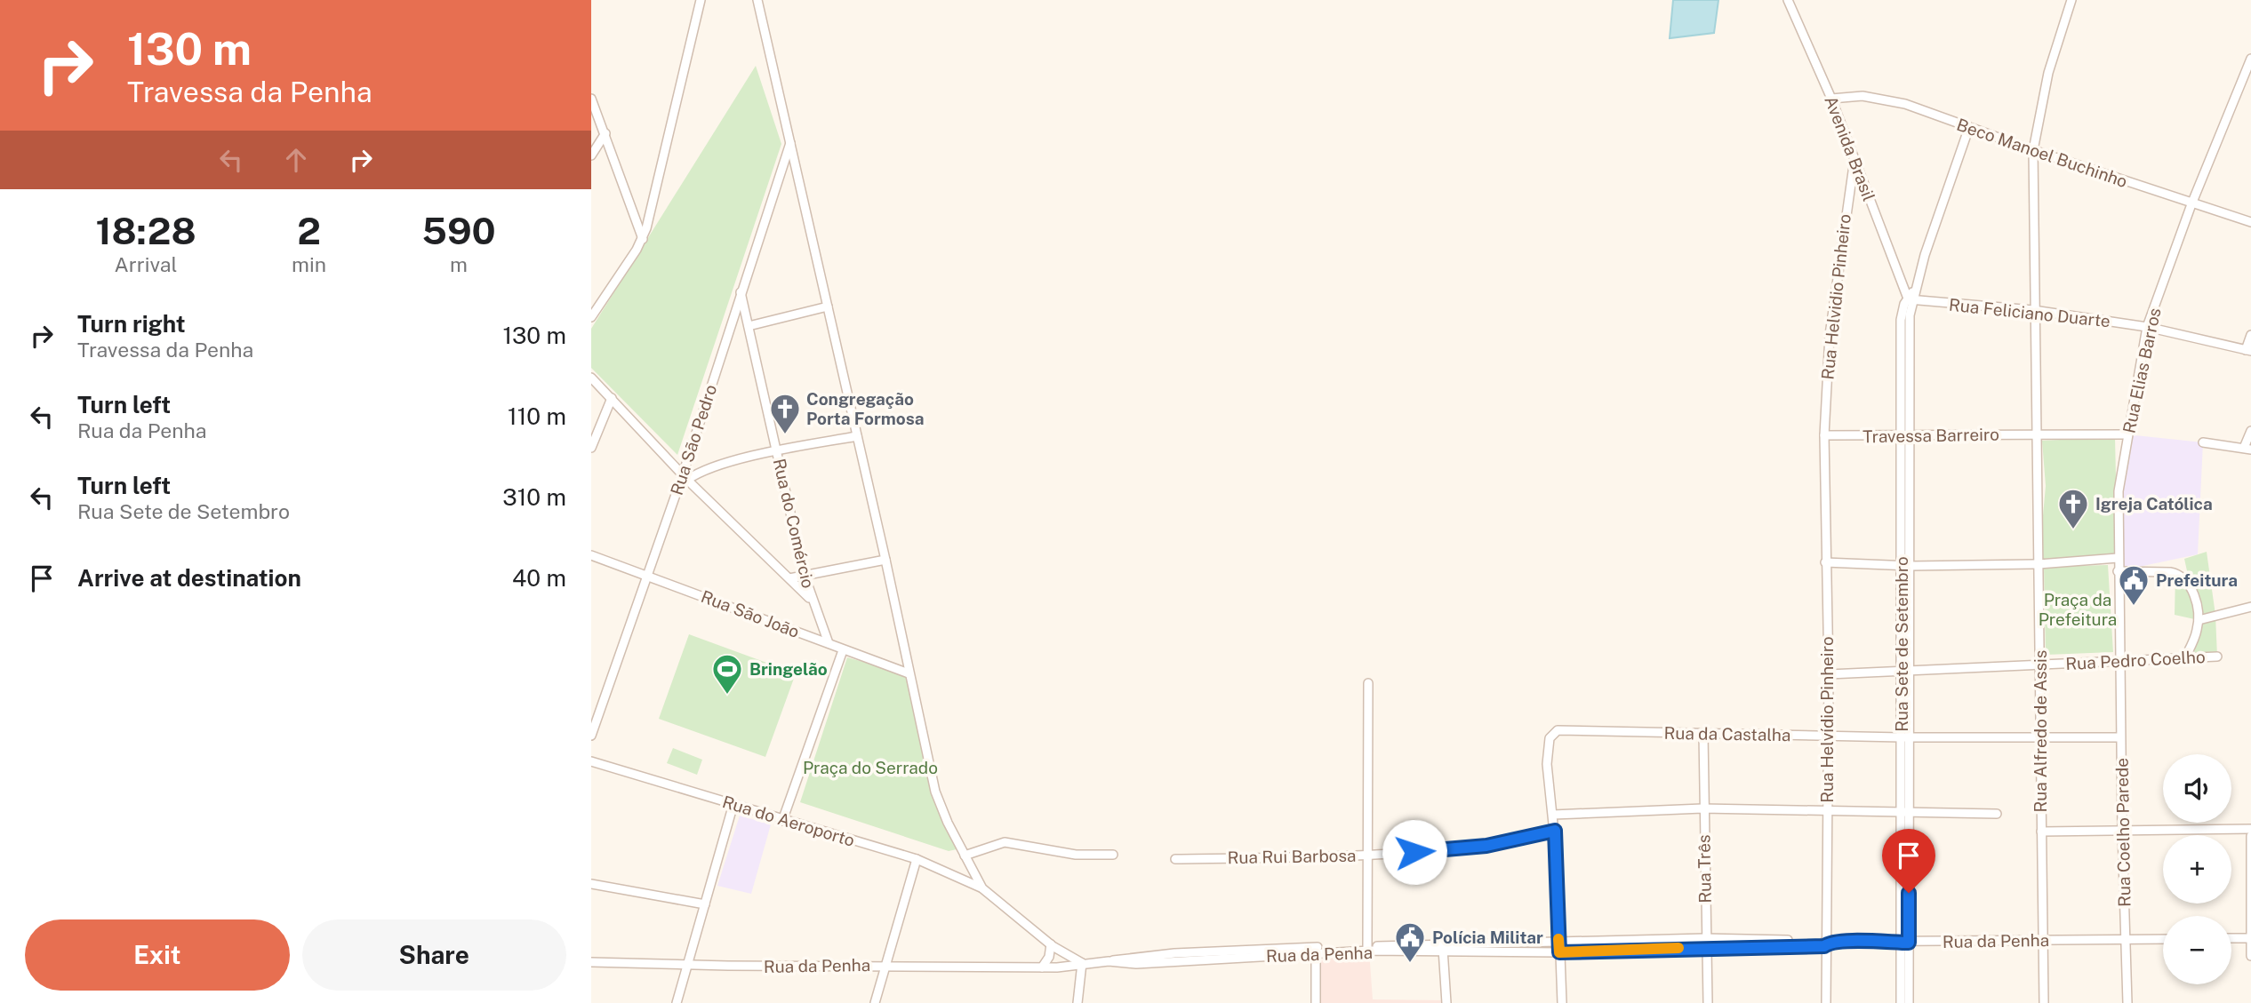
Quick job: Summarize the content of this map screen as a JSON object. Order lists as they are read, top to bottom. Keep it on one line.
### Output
{"streets":{"street":["Avenida Brasil","Beco Manoel Buchinho","Rua Helvidio Pinheiro","Rua Feliciano Duarte","Rua Elias Barros","Travessa Barreiro","Rua São Pedro","Rua do Comércio","Rua São João","Rua Sete de Setembro","Rua Pedro Coelho","Rua Helvídio Pinheiro","Rua Alfredo de Assis","Rua da Castalha","Rua do Aeroporto","Rua Coelho Parede","Rua Rui Barbosa","Rua Três","Rua da Penha"]},"crossings":[["Avenida Brasil","Beco Manoel Buchinho"],["Avenida Brasil","Rua Helvidio Pinheiro"],["Avenida Brasil","Rua Feliciano Duarte"],["Avenida Brasil","Rua Sete de Setembro"],["Beco Manoel Buchinho","Rua Elias Barros"],["Beco Manoel Buchinho","Rua Sete de Setembro"],["Beco Manoel Buchinho","Rua Alfredo de Assis"],["Rua Helvidio Pinheiro","Travessa Barreiro"],["Rua Helvidio Pinheiro","Rua Helvídio Pinheiro"],["Rua Feliciano Duarte","Rua Elias Barros"],["Rua Feliciano Duarte","Rua Sete de Setembro"],["Rua Feliciano Duarte","Rua Alfredo de Assis"],["Rua Elias Barros","Travessa Barreiro"],["Rua Elias Barros","Rua Pedro Coelho"],["Rua Elias Barros","Rua Coelho Parede"],["Travessa Barreiro","Rua Sete de Setembro"],["Travessa Barreiro","Rua Helvídio Pinheiro"],["Travessa Barreiro","Rua Alfredo de Assis"],["Rua São Pedro","Rua do Comércio"],["Rua São Pedro","Rua São João"],["Rua do Comércio","Rua São João"],["Rua Sete de Setembro","Rua Pedro Coelho"],["Rua Sete de Setembro","Rua da Castalha"],["Rua Sete de Setembro","Rua da Penha"],["Rua Pedro Coelho","Rua Helvídio Pinheiro"],["Rua Pedro Coelho","Rua Alfredo de Assis"],["Rua Pedro Coelho","Rua Coelho Parede"],["Rua Helvídio Pinheiro","Rua da Castalha"],["Rua Helvídio Pinheiro","Rua da Penha"],["Rua Alfredo de Assis","Rua da Castalha"],["Rua Alfredo de Assis","Rua da Penha"],["Rua da Castalha","Rua Coelho Parede"],["Rua da Castalha","Rua Três"],["Rua Coelho Parede","Rua da Penha"],["Rua Três","Rua da Penha"]],"parks":["Praça da Prefeitura","Praça do Serrado"],"places":{"church":["Congregação Porta Formosa","Igreja Católica"],"public building":["Prefeitura","Polícia Militar"],"sports":["Bringelão"]},"page":{"turn":["130 m","Travessa da Penha"],"eta":["18:28","Arrival","2","min","590","m"],"list":[{"name":"Turn right","note":"Travessa da Penha","value":"130 m"},{"name":"Turn left","note":"Rua da Penha","value":"110 m"},{"name":"Turn left","note":"Rua Sete de Setembro","value":"310 m"},{"name":"Arrive at destination","value":"40 m"}],"map_buttons":["+","−"],"buttons":["Exit","Share"]}}
